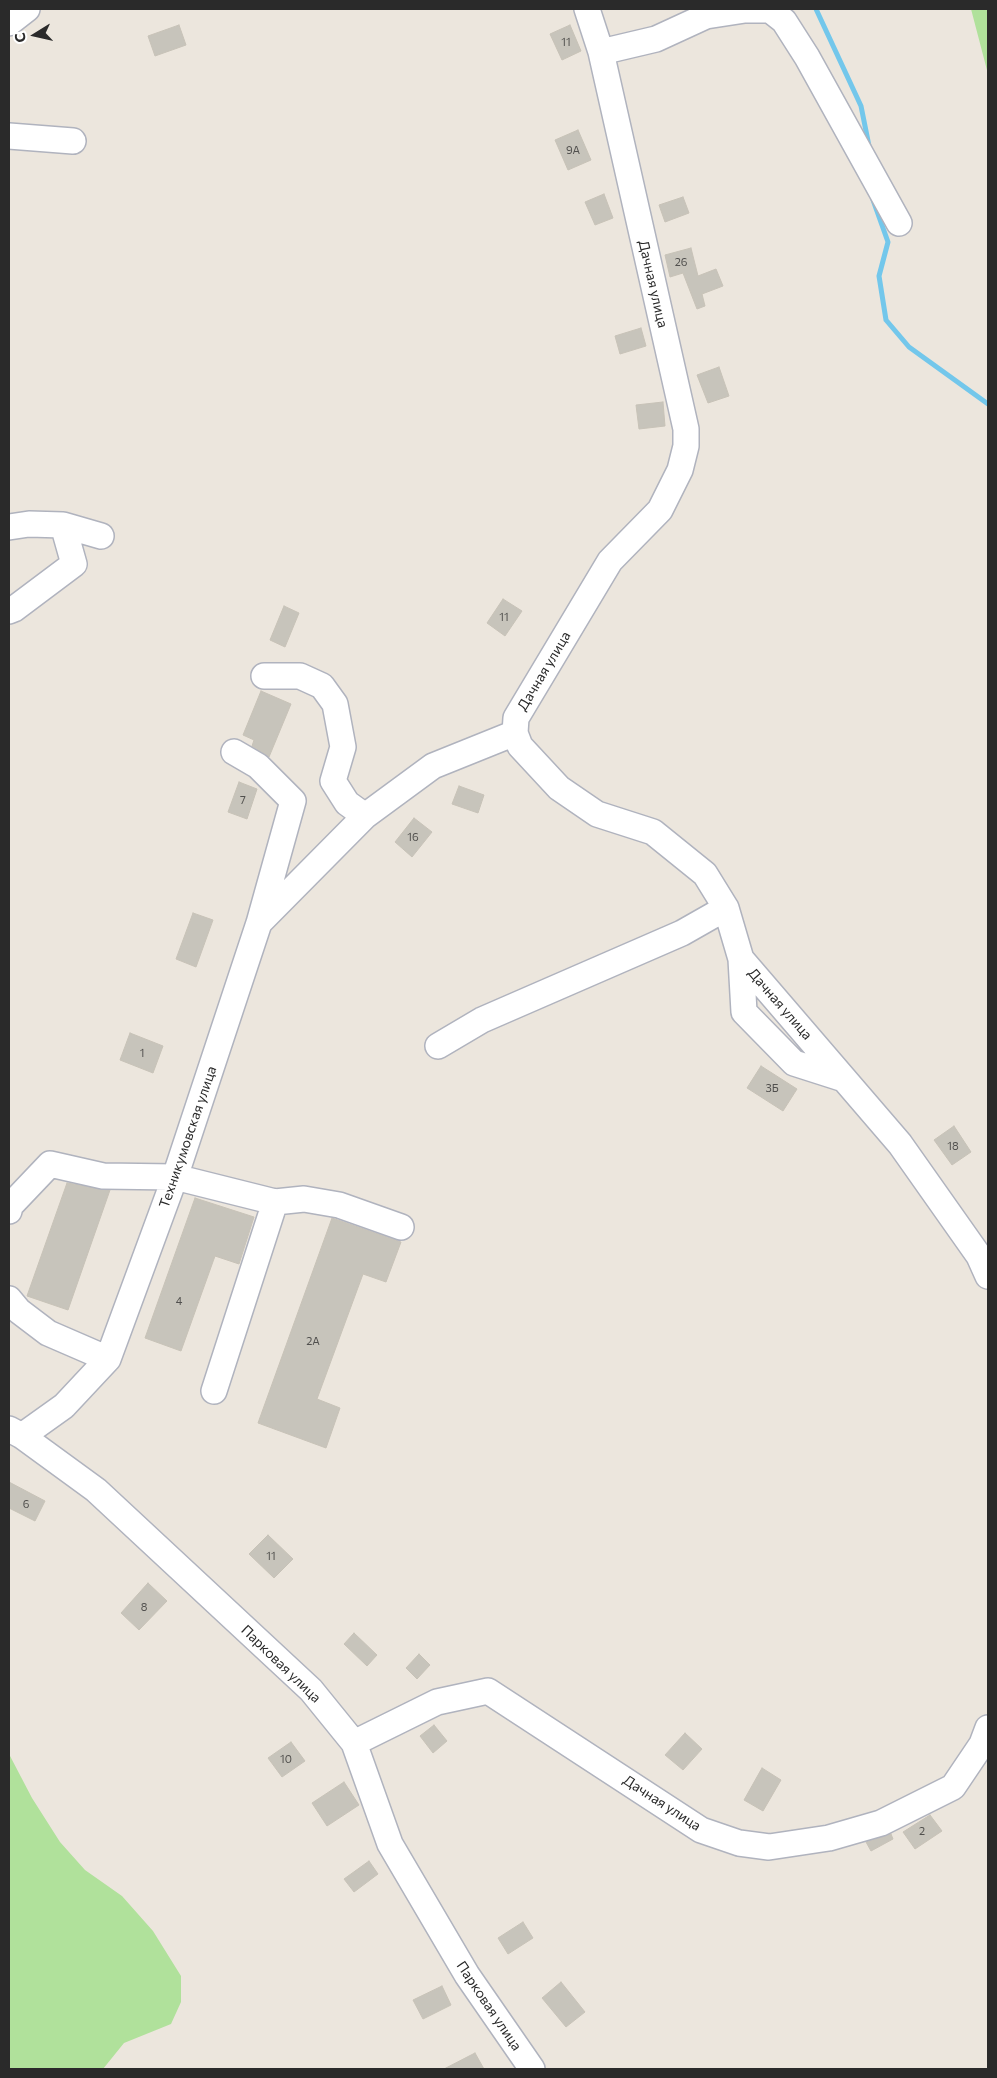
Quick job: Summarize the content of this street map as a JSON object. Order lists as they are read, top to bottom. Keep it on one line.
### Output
{"streets":{"street":["Дачная улица","Техникумовская улица","Парковая улица"]},"crossings":[["Дачная улица","Парковая улица"],["Техникумовская улица","Парковая улица"]],"house_numbers":["11","9А","26","11","7","16","1","3Б","18","4","2А","6","11","8","10","2"],"north":"left"}
